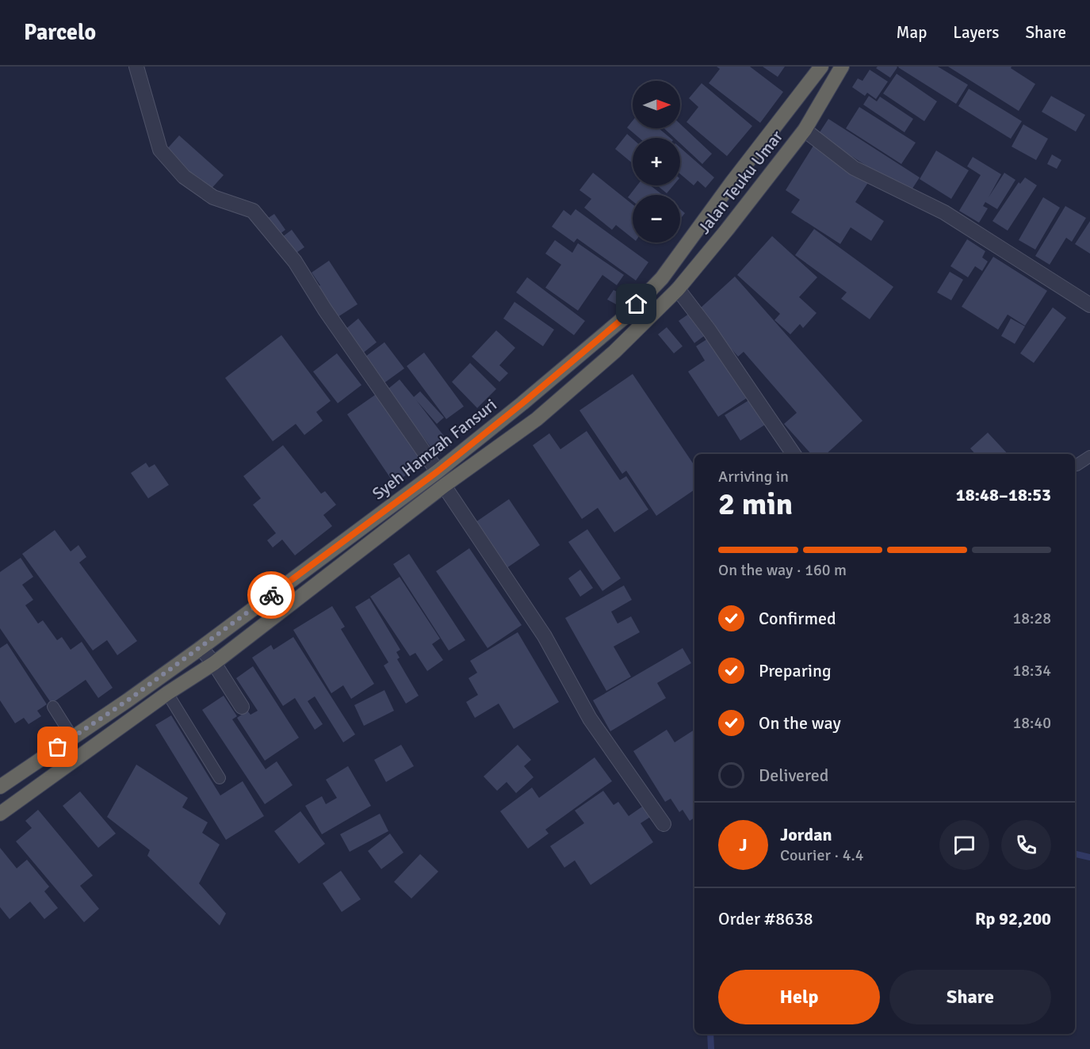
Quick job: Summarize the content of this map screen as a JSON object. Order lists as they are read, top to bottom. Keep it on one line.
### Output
{"streets":{"highway":["Jalan Teuku Umar","Syeh Hamzah Fansuri"]},"north":"right","page":{"header":"Parcelo","nav":["Map","Layers","Share"],"map_buttons":["+","−"],"heading":["2 min","Arriving in","18:48–18:53"],"panel":["Jordan","Courier · 4.4","Order #8638","Rp 92,200"],"bar":"On the way · 160 m","list":[["Confirmed","18:28"],["Preparing","18:34"],["On the way","18:40"],"Delivered"],"round":"J","buttons":["Help","Share"]}}
